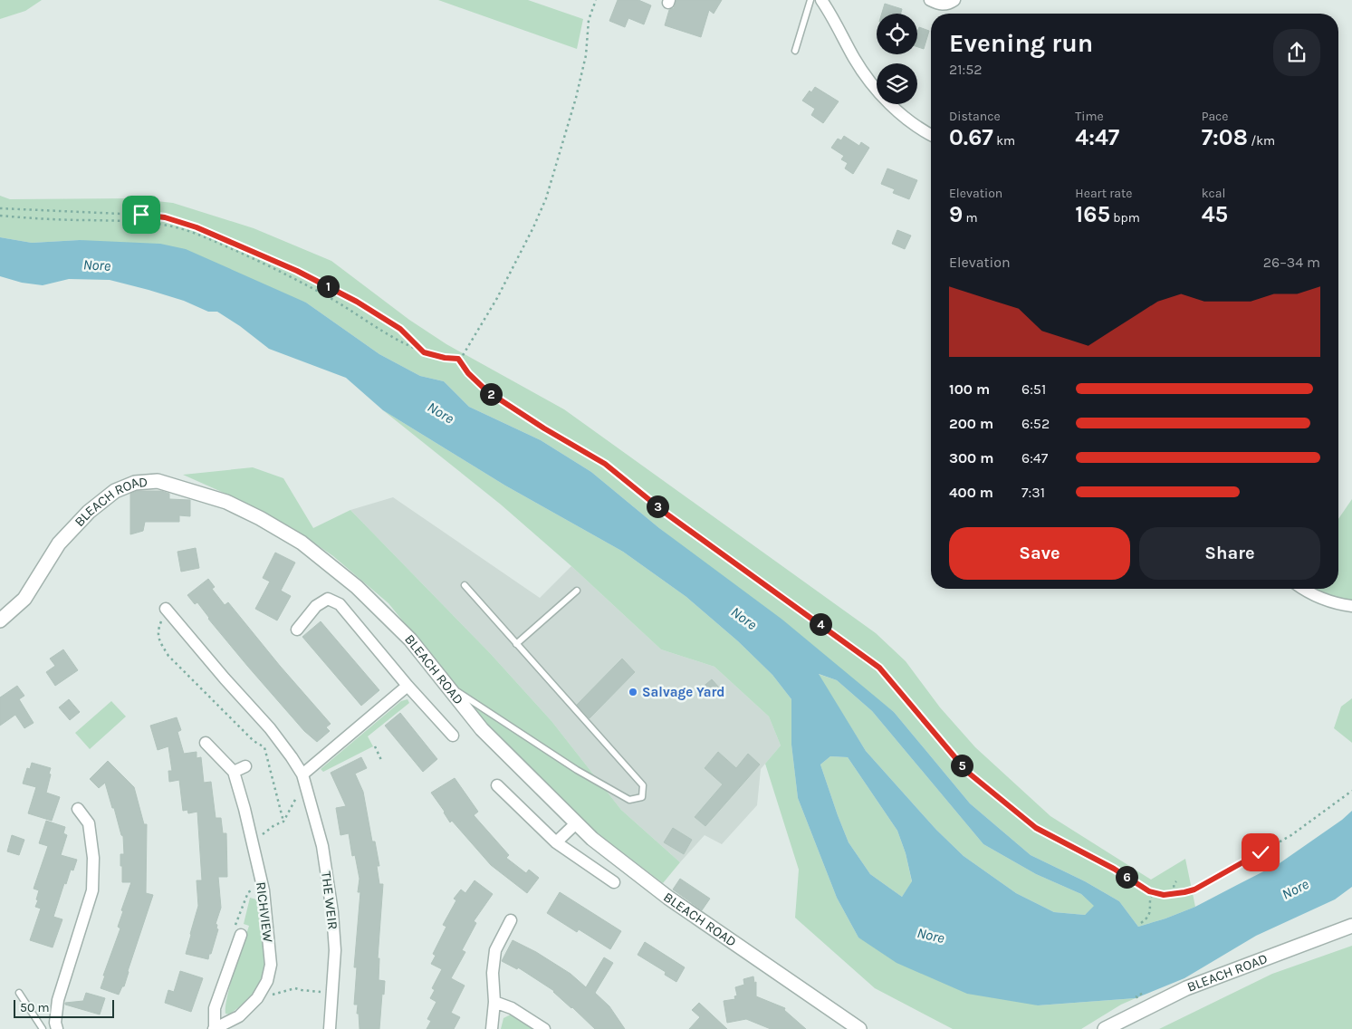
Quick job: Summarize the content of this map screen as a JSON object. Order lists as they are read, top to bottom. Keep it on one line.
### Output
{"streets":{"street":["BLEACH ROAD","THE WEIR","RICHVIEW"]},"water":["Nore"],"places":["Salvage Yard"],"scale_bar":"50 m","page":{"heading":["Evening run","21:52"],"stats":[["Distance","0.67 km"],["Time","4:47"],["Pace","7:08 /km"],["Elevation","9 m"],["Heart rate","165 bpm"],["kcal","45"]],"chart":["Elevation","26–34 m"],"pins":["1","2","3","4","5","6"],"list":[{"name":"100 m","note":"6:51"},{"name":"200 m","note":"6:52"},{"name":"300 m","note":"6:47"},{"name":"400 m","note":"7:31"}],"buttons":["Save","Share"],"scale":"50 m"}}
